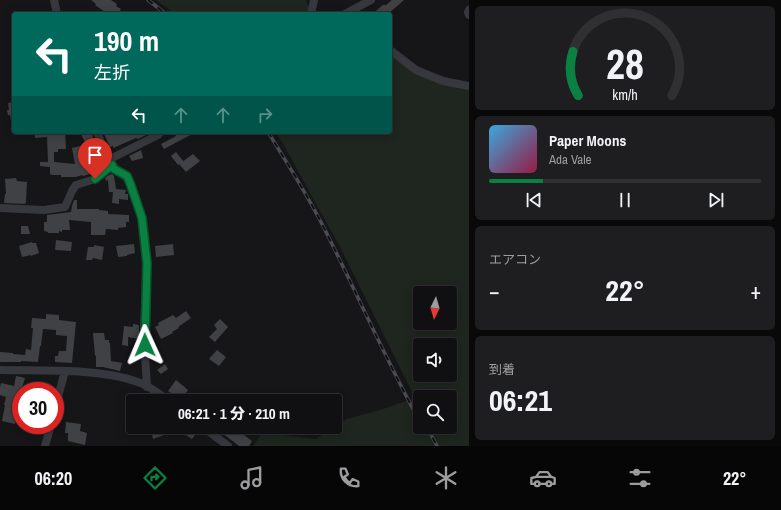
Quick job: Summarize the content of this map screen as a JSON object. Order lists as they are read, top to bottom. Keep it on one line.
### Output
{"north":"bottom","page":{"turn":["190 m","左折"],"song":["Paper Moons","Ada Vale"],"tile":["エアコン",["到着","06:21"]],"heat":["−","22°","+"],"limit":"30","trip":"06:21 · 1 分 · 210 m","tabs":["06:20","22°"],"gauge":["28","km/h"]}}
